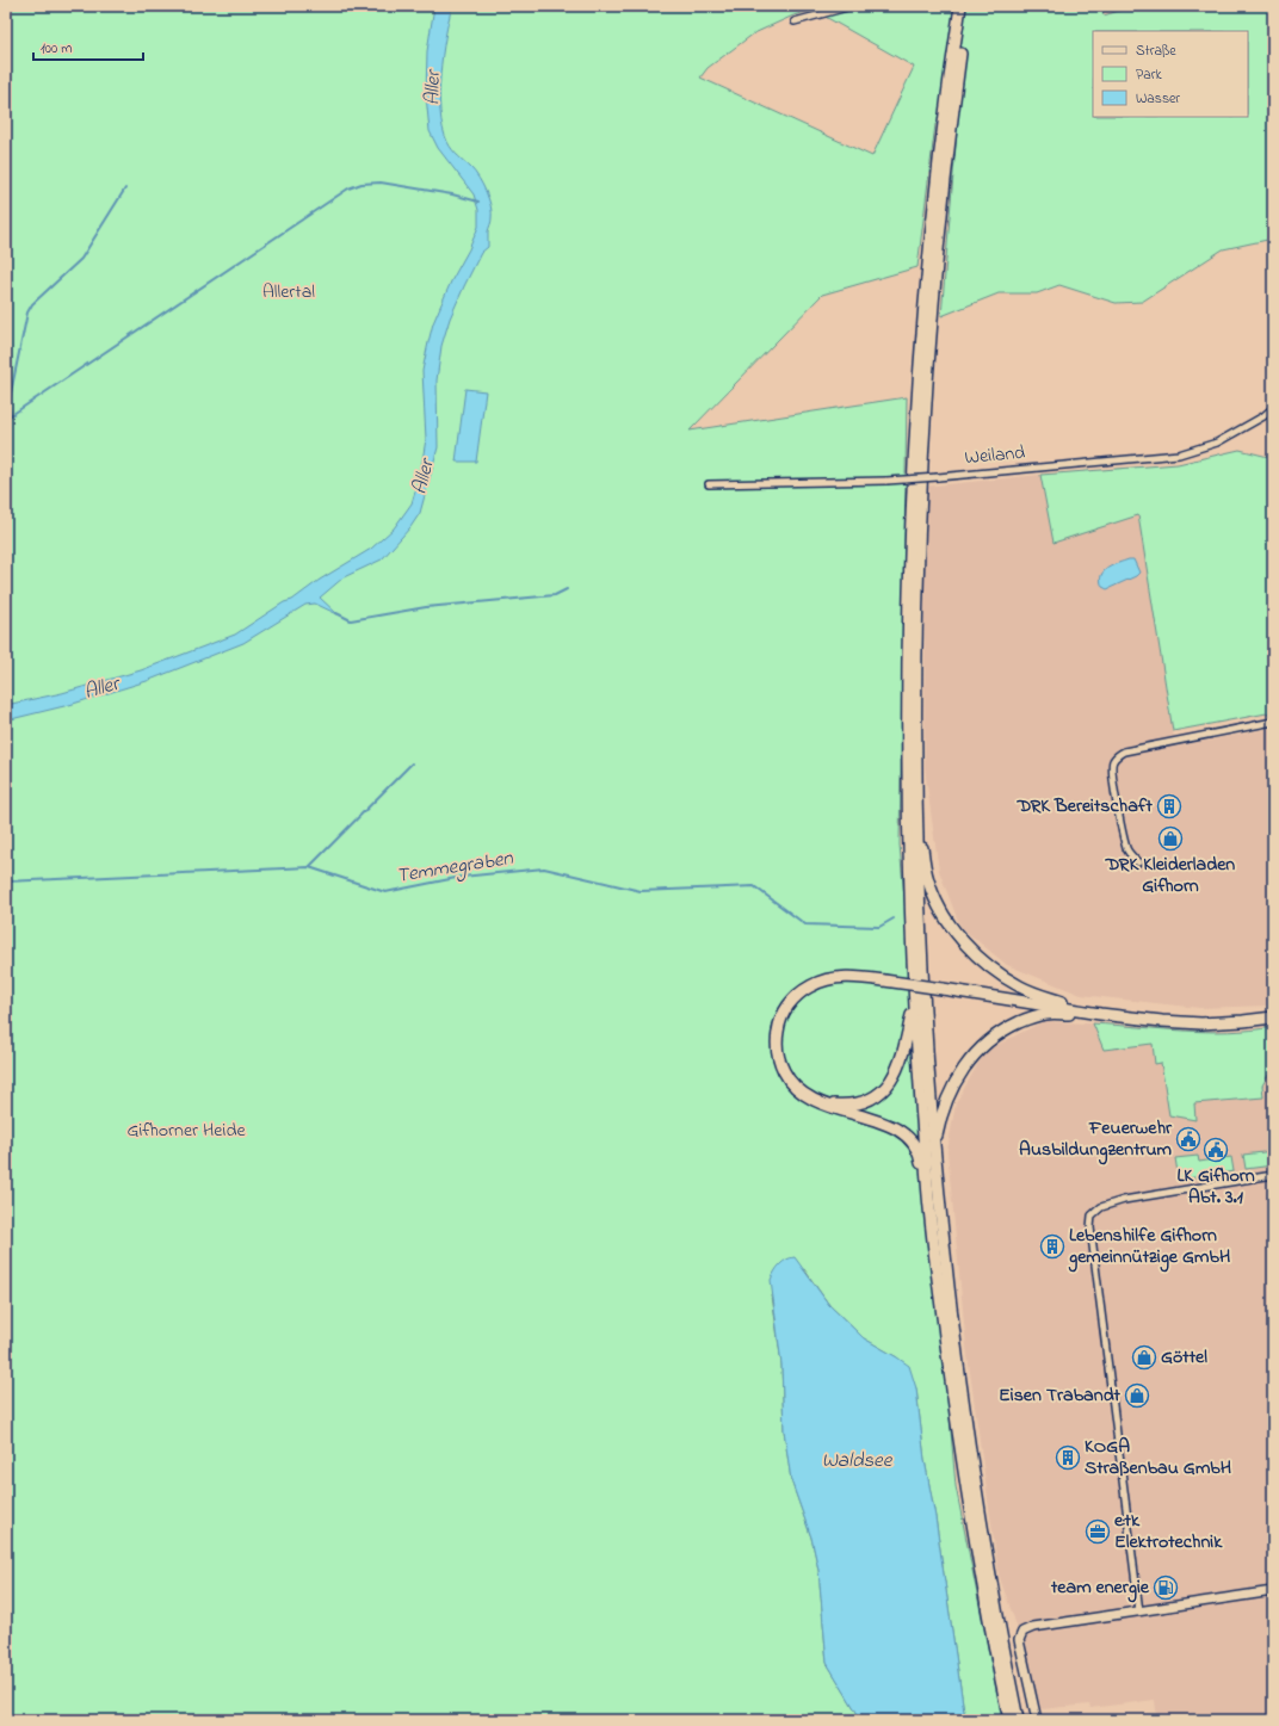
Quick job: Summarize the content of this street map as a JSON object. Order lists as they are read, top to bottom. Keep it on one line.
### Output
{"streets":{"street":["Weiland"]},"water":["Aller","Temmegraben","Waldsee"],"parks":["Allertal","Gifhorner Heide"],"places":{"building":["DRK Bereitschaft","Lebenshilfe Gifhorn gemeinnützige GmbH","KOGA Straßenbau GmbH"],"shop":["DRK Kleiderladen Gifhorn","Göttel","Eisen Trabandt"],"public building":["Feuerwehr Ausbildungzentrum","LK Gifhorn Abt. 3.1"],"office":["e:tk Elektrotechnik"],"fuel station":["team energie"]},"legend":["Straße","Park","Wasser"],"scale_bar":"100 m"}
